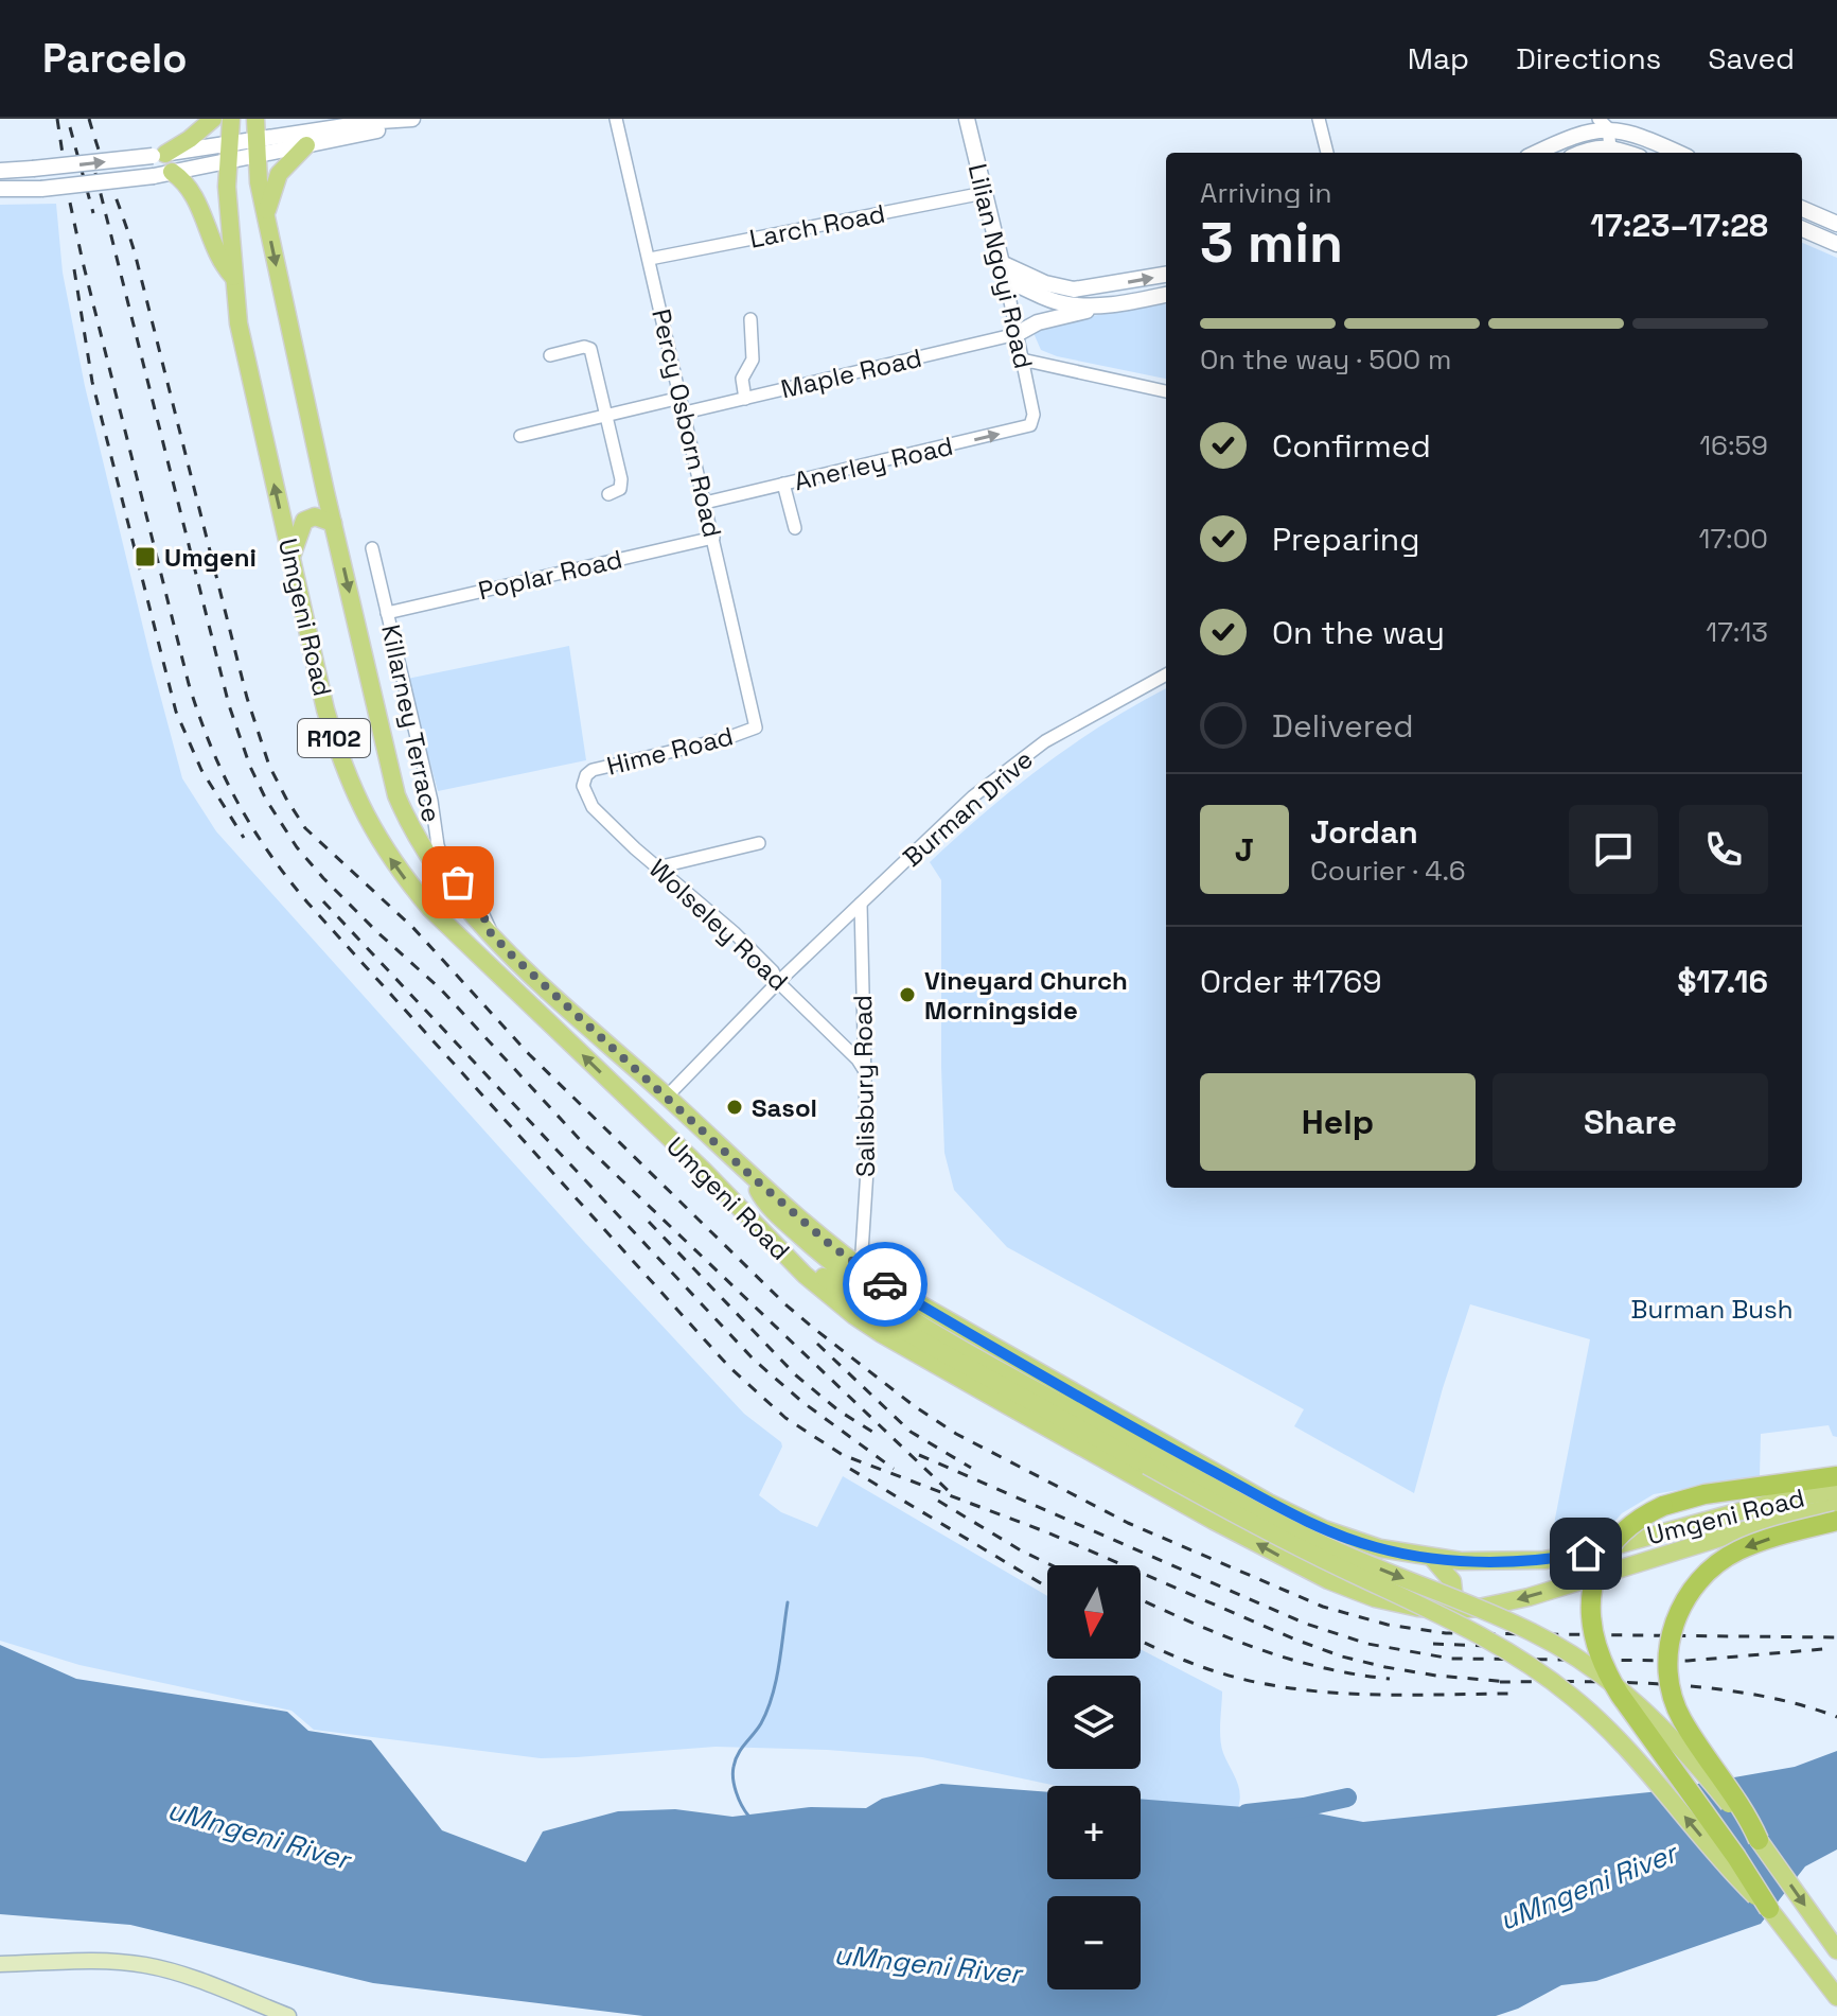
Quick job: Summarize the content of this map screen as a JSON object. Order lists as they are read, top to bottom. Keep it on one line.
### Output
{"streets":{"main road":["Umgeni Road","R102"],"street":["Larch Road","Lilian Ngoyi Road","Maple Road","Percy Osborn Road","Anerley Road","Poplar Road","Killarney Terrace","Hime Road","Burman Drive","Wolseley Road","Salisbury Road"]},"crossings":[["Larch Road","Lilian Ngoyi Road"],["Larch Road","Percy Osborn Road"],["Lilian Ngoyi Road","Maple Road"],["Lilian Ngoyi Road","Anerley Road"],["Maple Road","Percy Osborn Road"],["Percy Osborn Road","Anerley Road"],["Percy Osborn Road","Poplar Road"],["Percy Osborn Road","Hime Road"],["Poplar Road","Killarney Terrace"],["Umgeni Road","Killarney Terrace"],["Umgeni Road","Burman Drive"],["Umgeni Road","Salisbury Road"],["Hime Road","Wolseley Road"],["Burman Drive","Wolseley Road"],["Burman Drive","Salisbury Road"],["Wolseley Road","Salisbury Road"]],"one_way":["Anerley Road"],"water":["uMngeni River"],"parks":["Burman Bush"],"places":{"transit":["Umgeni"],"other":["Vineyard Church Morningside","Sasol"]},"north":"bottom","page":{"header":"Parcelo","nav":["Map","Directions","Saved"],"heading":["3 min","Arriving in","17:23–17:28"],"panel":["Jordan","Courier · 4.6","Order #1769","$17.16"],"bar":"On the way · 500 m","list":[["Confirmed","16:59"],["Preparing","17:00"],["On the way","17:13"],"Delivered"],"round":"J","buttons":["Help","Share"],"map_buttons":["+","−"]}}
